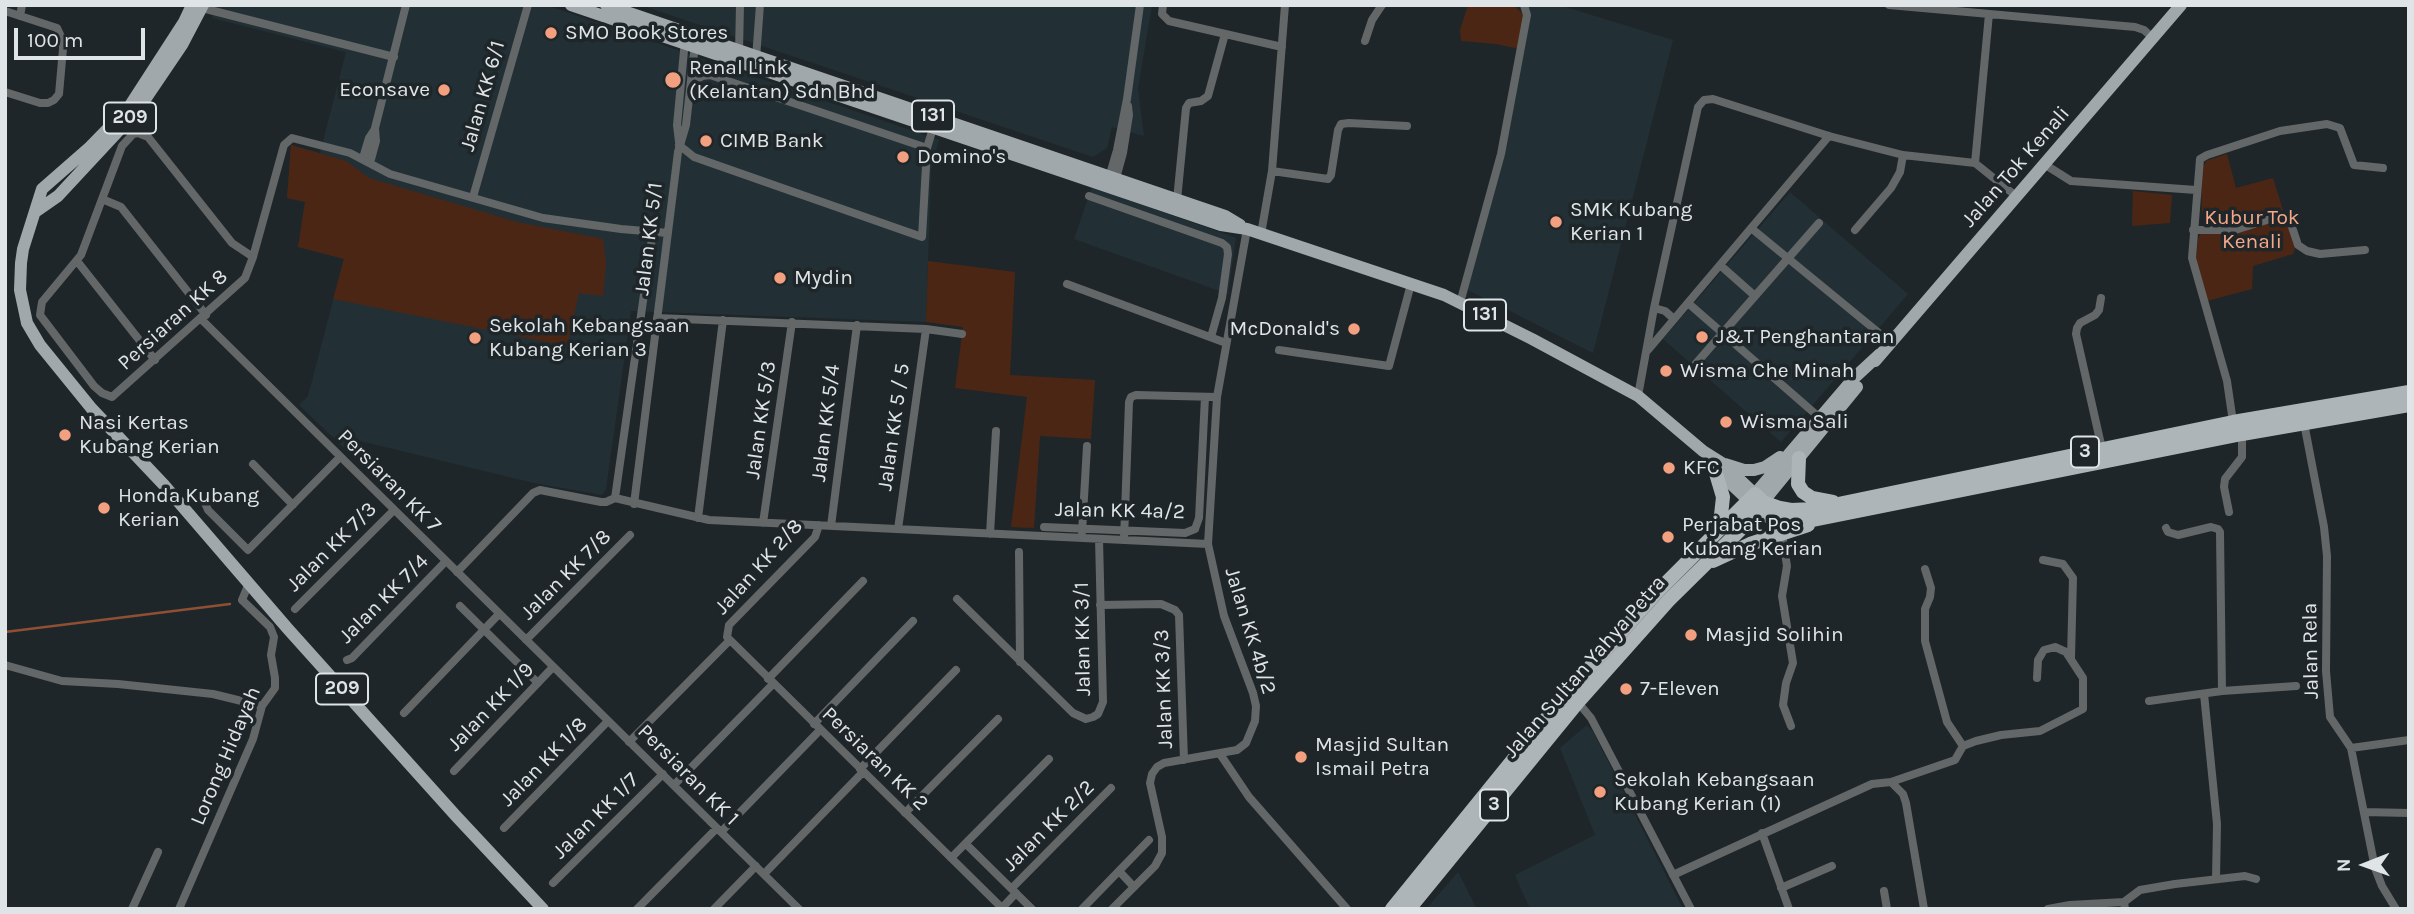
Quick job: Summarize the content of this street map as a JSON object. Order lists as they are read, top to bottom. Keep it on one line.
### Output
{"streets":{"highway":["3","Jalan Sultan Yahya Petra"],"main road":["131","209","Jalan Tok Kenali"],"street":["Jalan KK 6/1","Jalan KK 5/1","Persiaran KK 8","Jalan KK 5/3","Jalan KK 5/4","Jalan KK 5 / 5","Persiaran KK 7","Jalan KK 4a/2","Jalan KK 7/3","Jalan KK 2/8","Jalan KK 7/8","Jalan KK 7/4","Jalan KK 4b/2","Jalan KK 3/1","Jalan Rela","Jalan KK 3/3","Jalan KK 1/9","Lorong Hidayah","Persiaran KK 2","Jalan KK 1/8","Persiaran KK 1","Jalan KK 1/7","Jalan KK 2/2"]},"crossings":[["131","Jalan Tok Kenali"],["131","Jalan KK 5/1"],["131","3"],["131","Jalan KK 4b/2"],["131","Jalan Sultan Yahya Petra"],["209","Lorong Hidayah"],["Jalan Tok Kenali","3"],["Jalan Tok Kenali","Jalan Sultan Yahya Petra"],["Persiaran KK 8","Persiaran KK 7"],["3","Jalan Rela"],["3","Jalan Sultan Yahya Petra"],["Persiaran KK 7","Jalan KK 7/3"],["Persiaran KK 7","Jalan KK 7/8"],["Persiaran KK 7","Jalan KK 7/4"],["Persiaran KK 7","Jalan KK 1/9"],["Persiaran KK 7","Persiaran KK 1"],["Jalan KK 2/8","Persiaran KK 2"],["Jalan KK 2/8","Persiaran KK 1"],["Jalan KK 4b/2","Jalan KK 3/3"],["Jalan KK 3/1","Jalan KK 3/3"],["Jalan KK 1/9","Persiaran KK 1"],["Persiaran KK 2","Jalan KK 2/2"],["Jalan KK 1/8","Persiaran KK 1"],["Persiaran KK 1","Jalan KK 1/7"]],"parks":["Kubur Tok Kenali"],"places":["SMO Book Stores","Renal Link (Kelantan) Sdn Bhd","Econsave","CIMB Bank","Domino's","SMK Kubang Kerian 1","Mydin","McDonald's","J&T Penghantaran","Sekolah Kebangsaan Kubang Kerian 3","Wisma Che Minah","Wisma Sali","Nasi Kertas Kubang Kerian","KFC","Honda Kubang Kerian","Perjabat Pos Kubang Kerian","Masjid Solihin","7-Eleven","Masjid Sultan Ismail Petra","Sekolah Kebangsaan Kubang Kerian (1)"],"scale_bar":"100 m","north":"left"}
